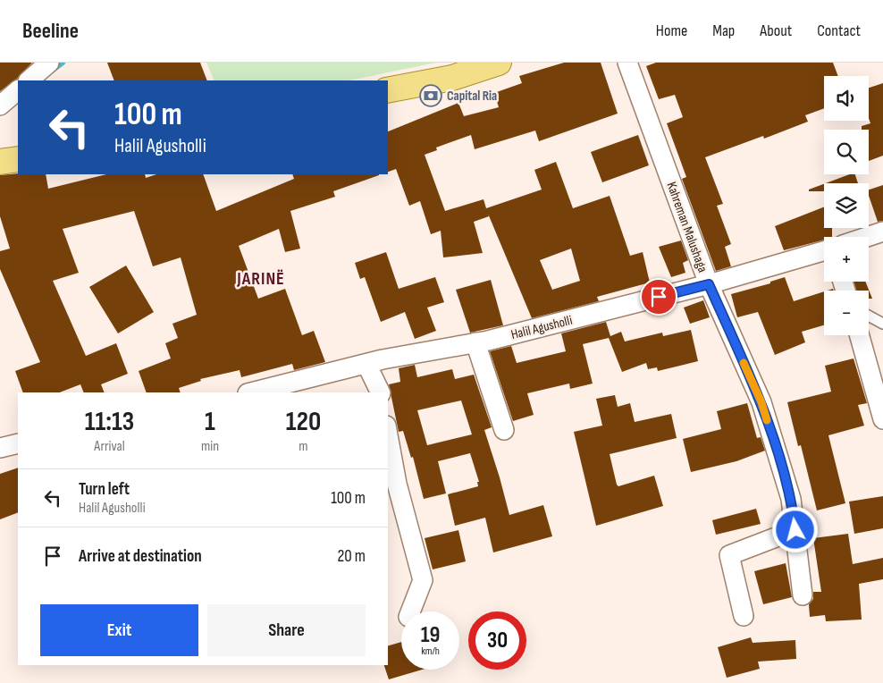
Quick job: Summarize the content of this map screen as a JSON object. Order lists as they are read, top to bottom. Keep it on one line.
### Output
{"streets":{"street":["Kahreman Malushaga","Halil Agusholli"]},"crossings":[["Kahreman Malushaga","Halil Agusholli"]],"districts":["JARINË"],"places":{"bank":["Capital Ria"]},"page":{"header":"Beeline","nav":["Home","Map","About","Contact"],"map_buttons":["+","−"],"turn":["100 m","Halil Agusholli"],"eta":["11:13","Arrival","1","min","120","m"],"list":[{"name":"Turn left","note":"Halil Agusholli","value":"100 m"},{"name":"Arrive at destination","value":"20 m"}],"buttons":["Exit","Share"],"speed":"19 km/h","limit":"30"}}
